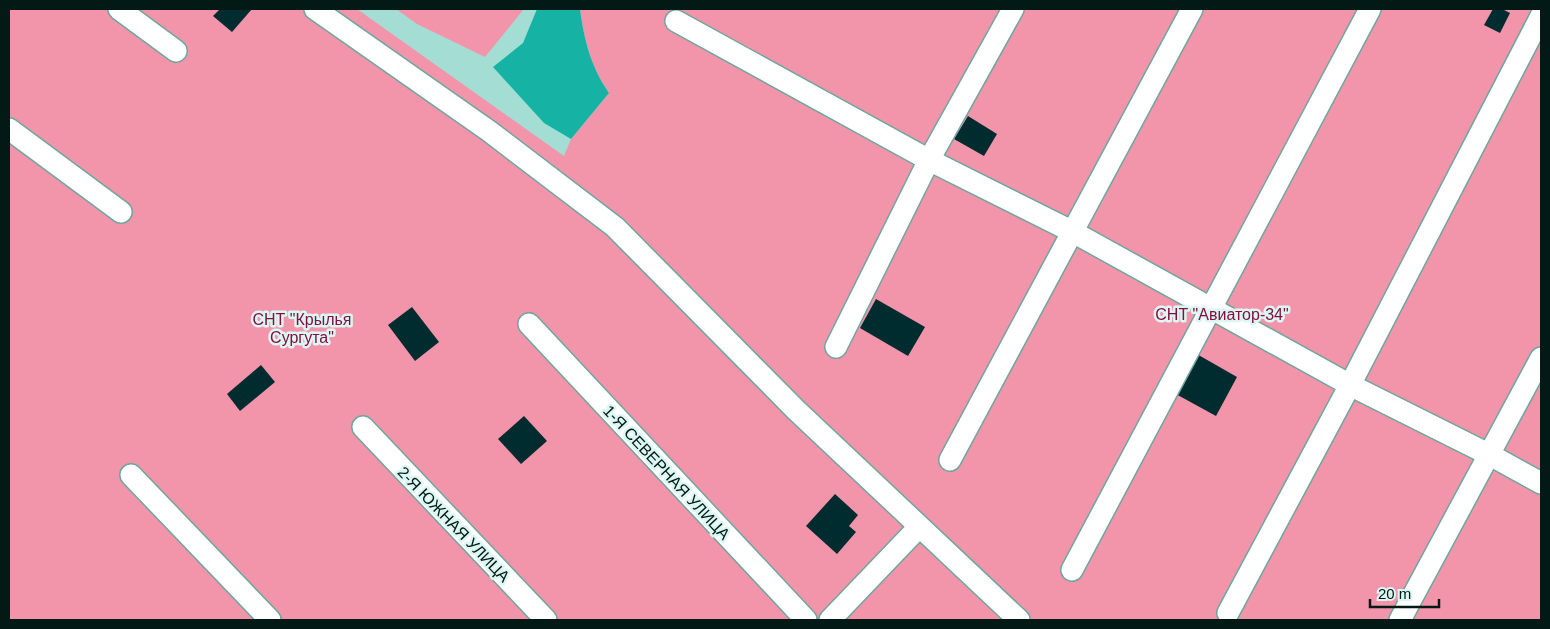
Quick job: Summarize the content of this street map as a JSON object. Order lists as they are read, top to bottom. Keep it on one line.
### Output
{"streets":{"street":["1-Я СЕВЕРНАЯ УЛИЦА","2-Я ЮЖНАЯ УЛИЦА"]},"parks":["СНТ \"Авиатор-34\"","CНТ \"Крылья Сургута\""],"scale_bar":"20 m"}
